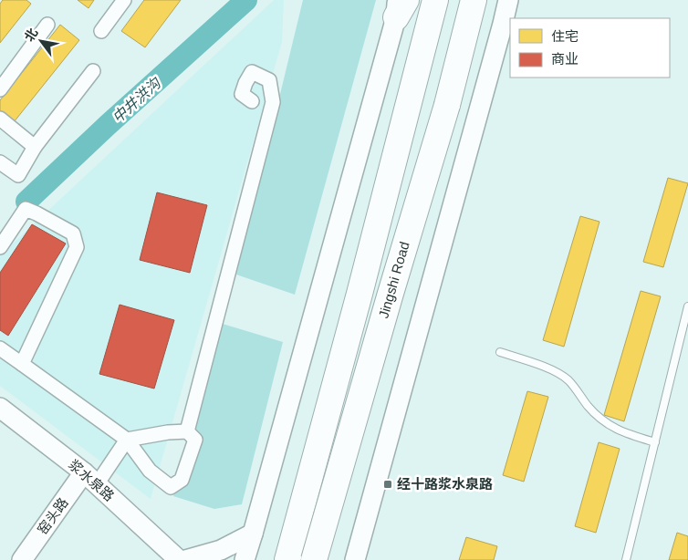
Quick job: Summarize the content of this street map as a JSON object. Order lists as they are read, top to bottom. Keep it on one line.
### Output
{"streets":{"highway":["Jingshi Road"],"main road":["浆水泉路","窑头路"]},"crossings":[["浆水泉路","窑头路"]],"water":["中井洪沟"],"places":{"transit":["经十路浆水泉路"]},"legend":["住宅","商业"],"north":"top left"}
